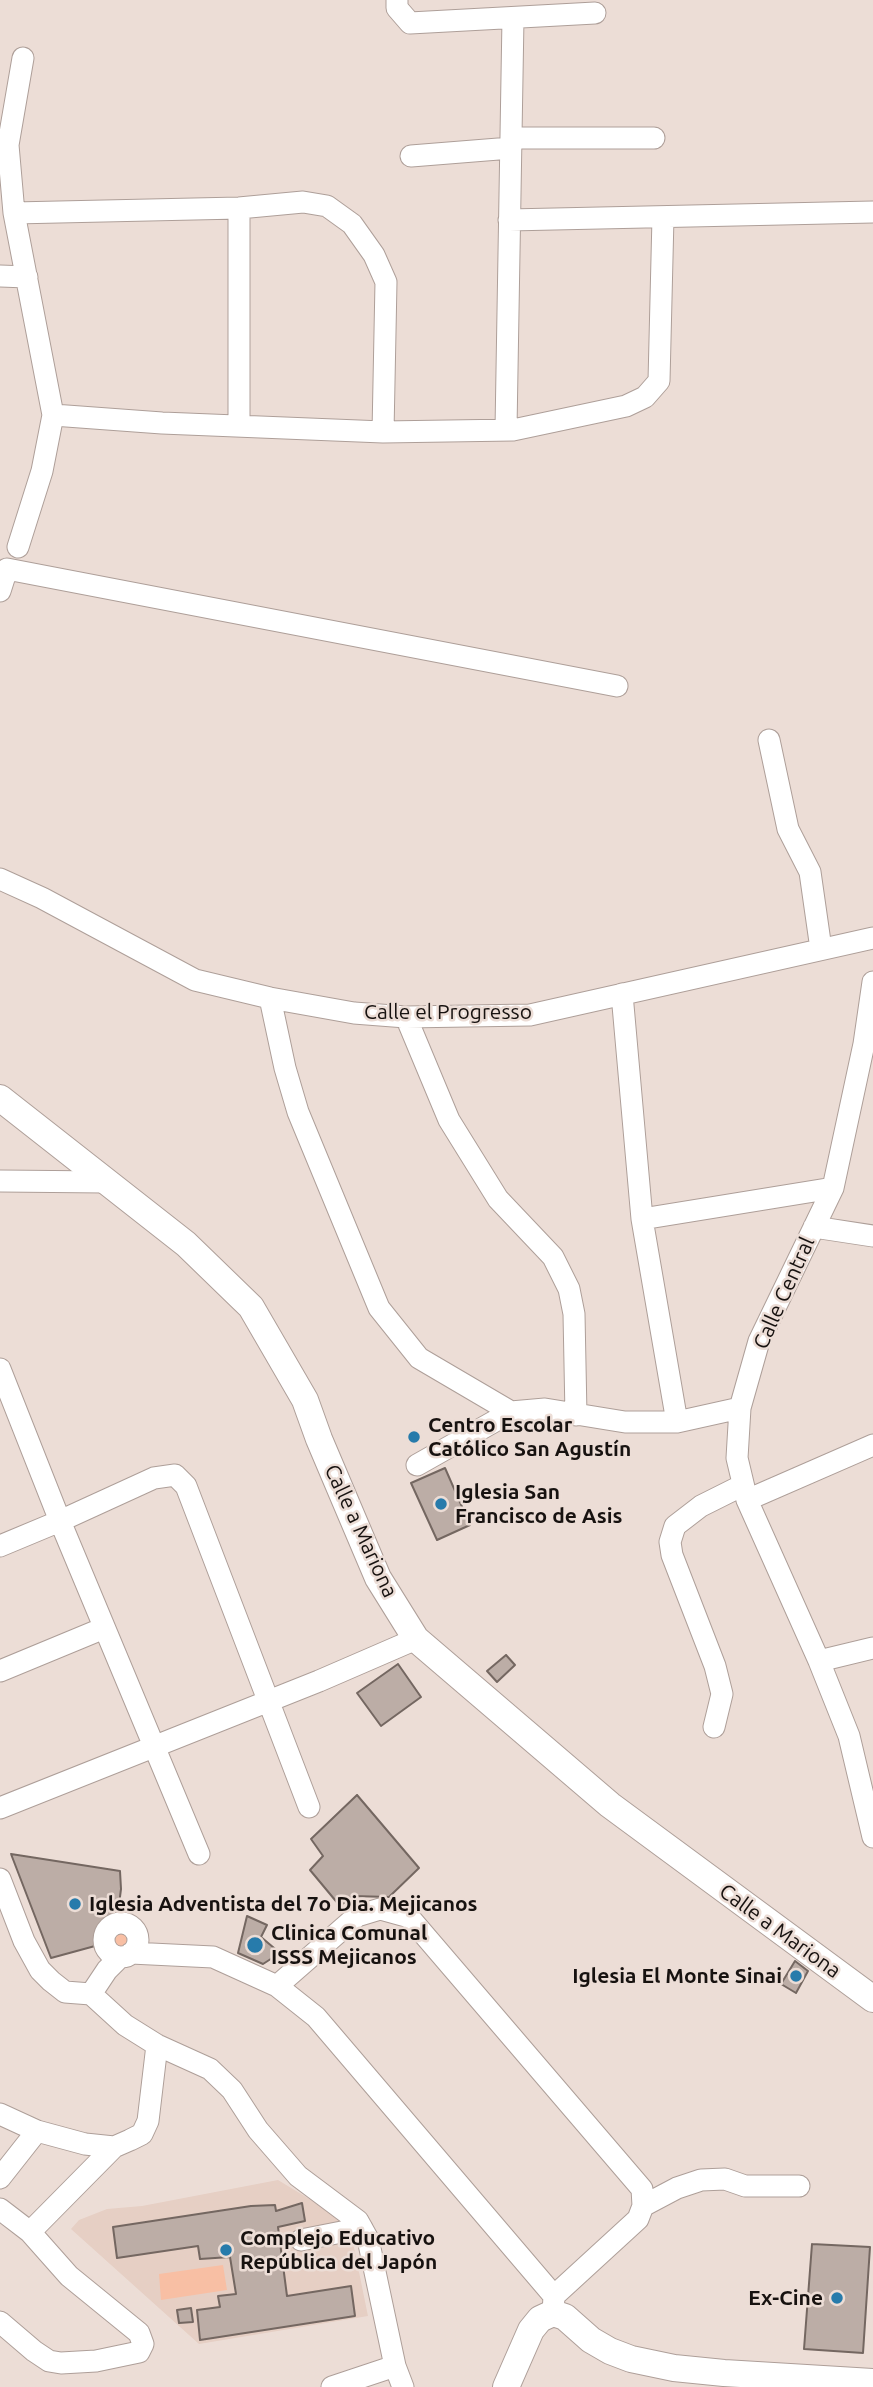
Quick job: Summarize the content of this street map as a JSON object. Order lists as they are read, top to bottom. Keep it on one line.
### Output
{"streets":{"main road":["Calle a Mariona"],"street":["Calle el Progresso","Calle Central"]},"places":["Centro Escolar Católico San Agustín","Iglesia San Francisco de Asis","Iglesia Adventista del 7o Dia. Mejicanos","Clinica Comunal ISSS Mejicanos","Iglesia El Monte Sinai","Complejo Educativo República del Japón","Ex-Cine"]}
